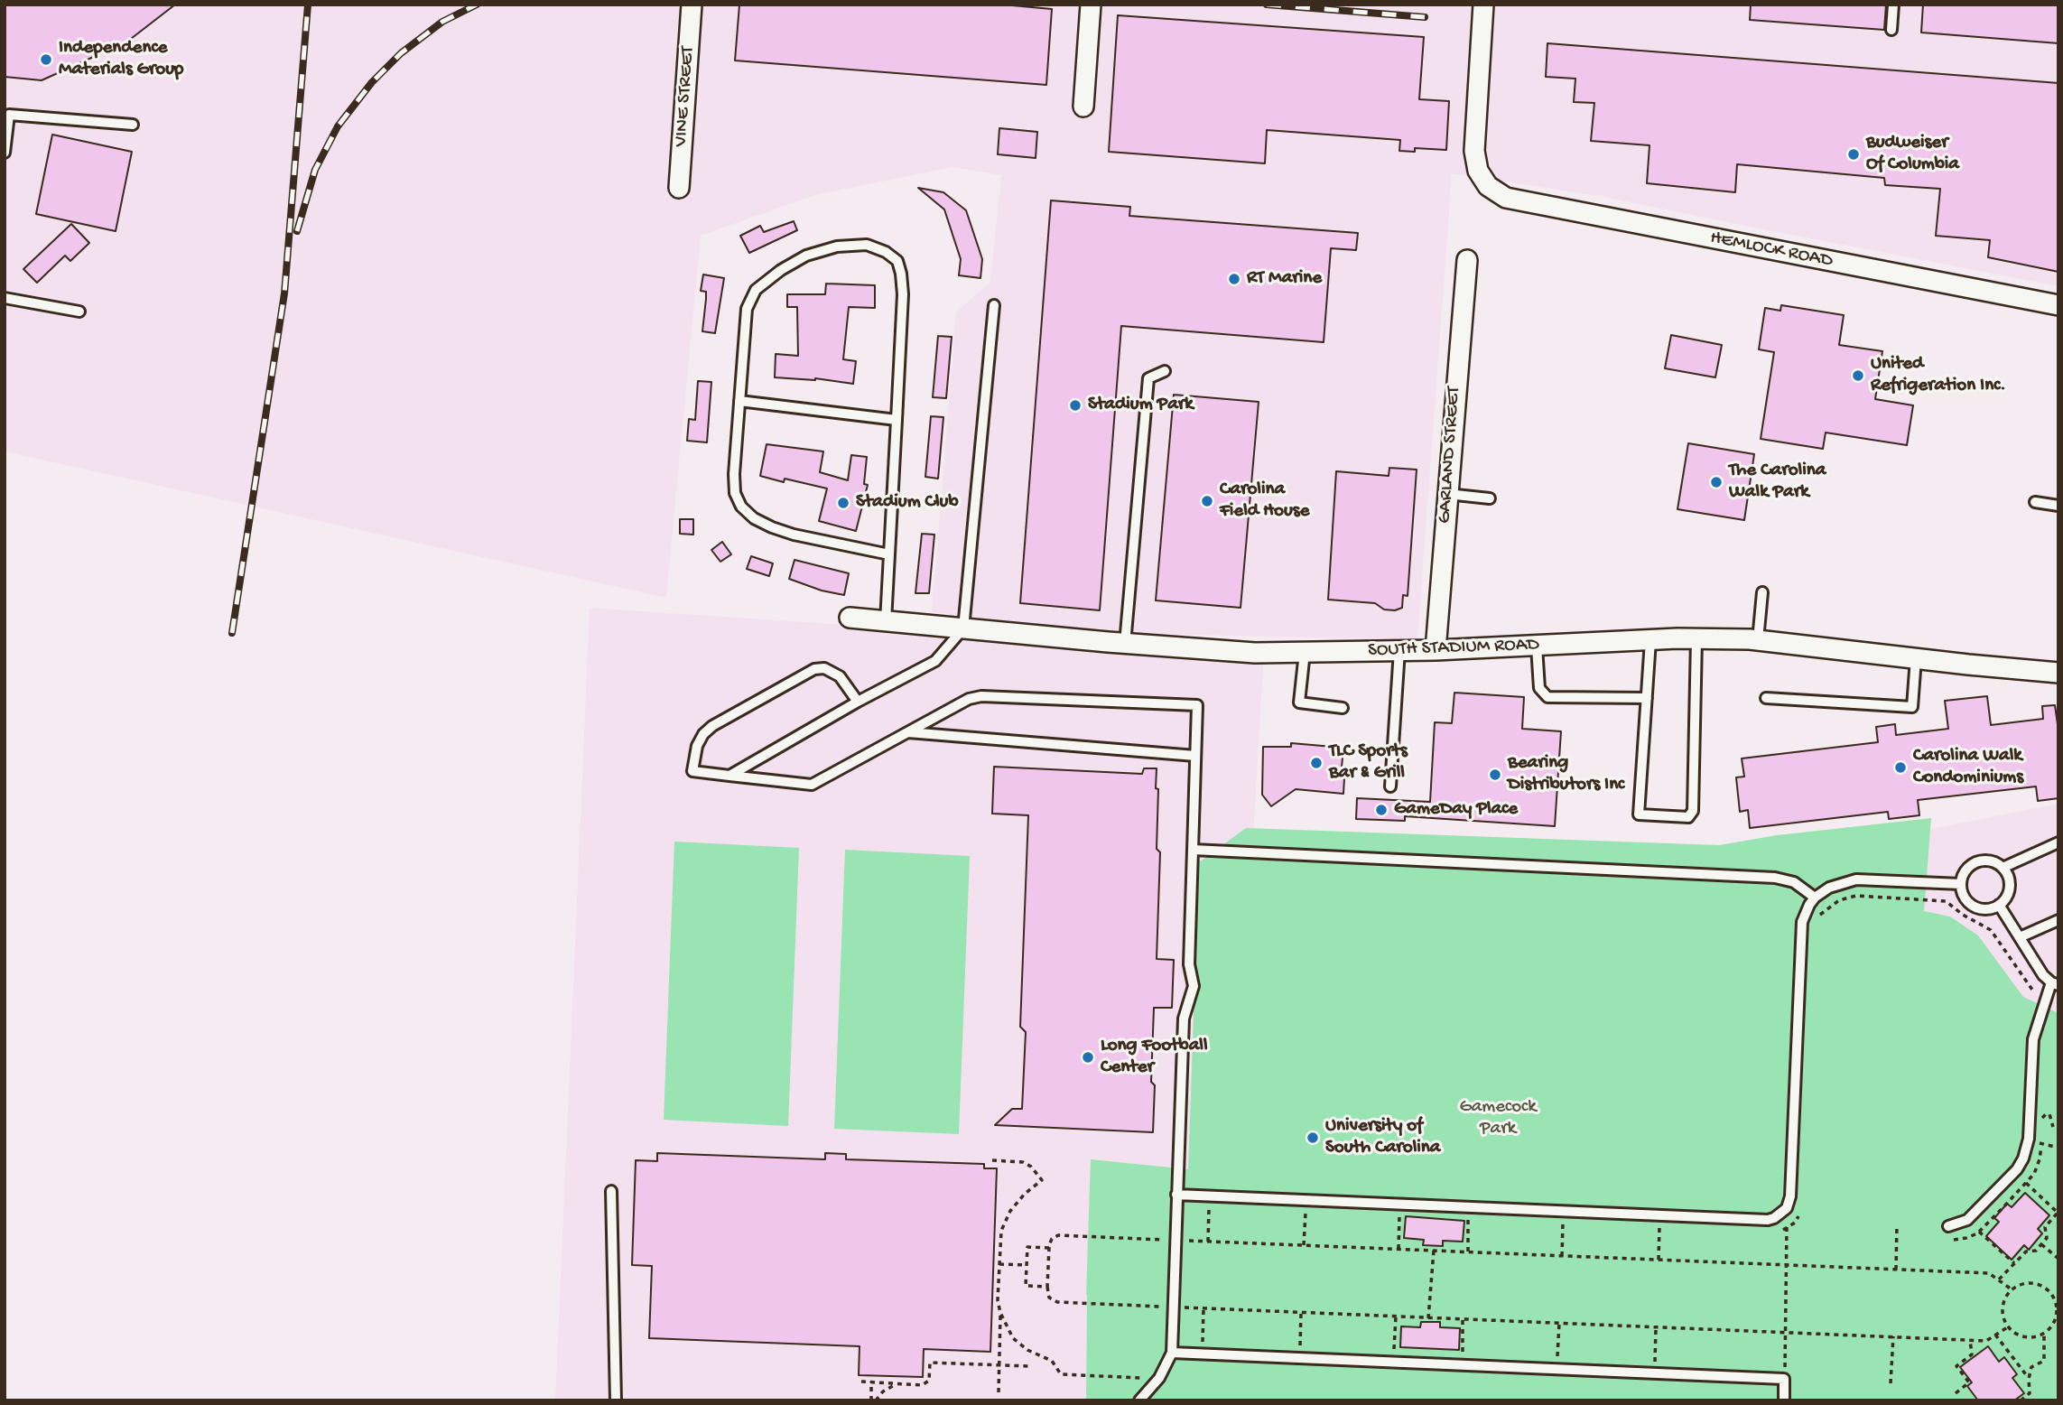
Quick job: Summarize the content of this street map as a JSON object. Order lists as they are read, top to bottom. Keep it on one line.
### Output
{"streets":{"street":["VINE STREET","HEMLOCK ROAD","GARLAND STREET","SOUTH STADIUM ROAD"]},"crossings":[["GARLAND STREET","SOUTH STADIUM ROAD"]],"parks":["Gamecock Park"],"places":["Independence Materials Group","Budweiser Of Columbia","RT Marine","United Refrigeration Inc.","Stadium Park","The Carolina Walk Park","Carolina Field House","Stadium Club","TLC Sports Bar & Grill","Carolina Walk Condominiums","Bearing Distributors Inc","GameDay Place","Long Football Center","University of South Carolina"]}
